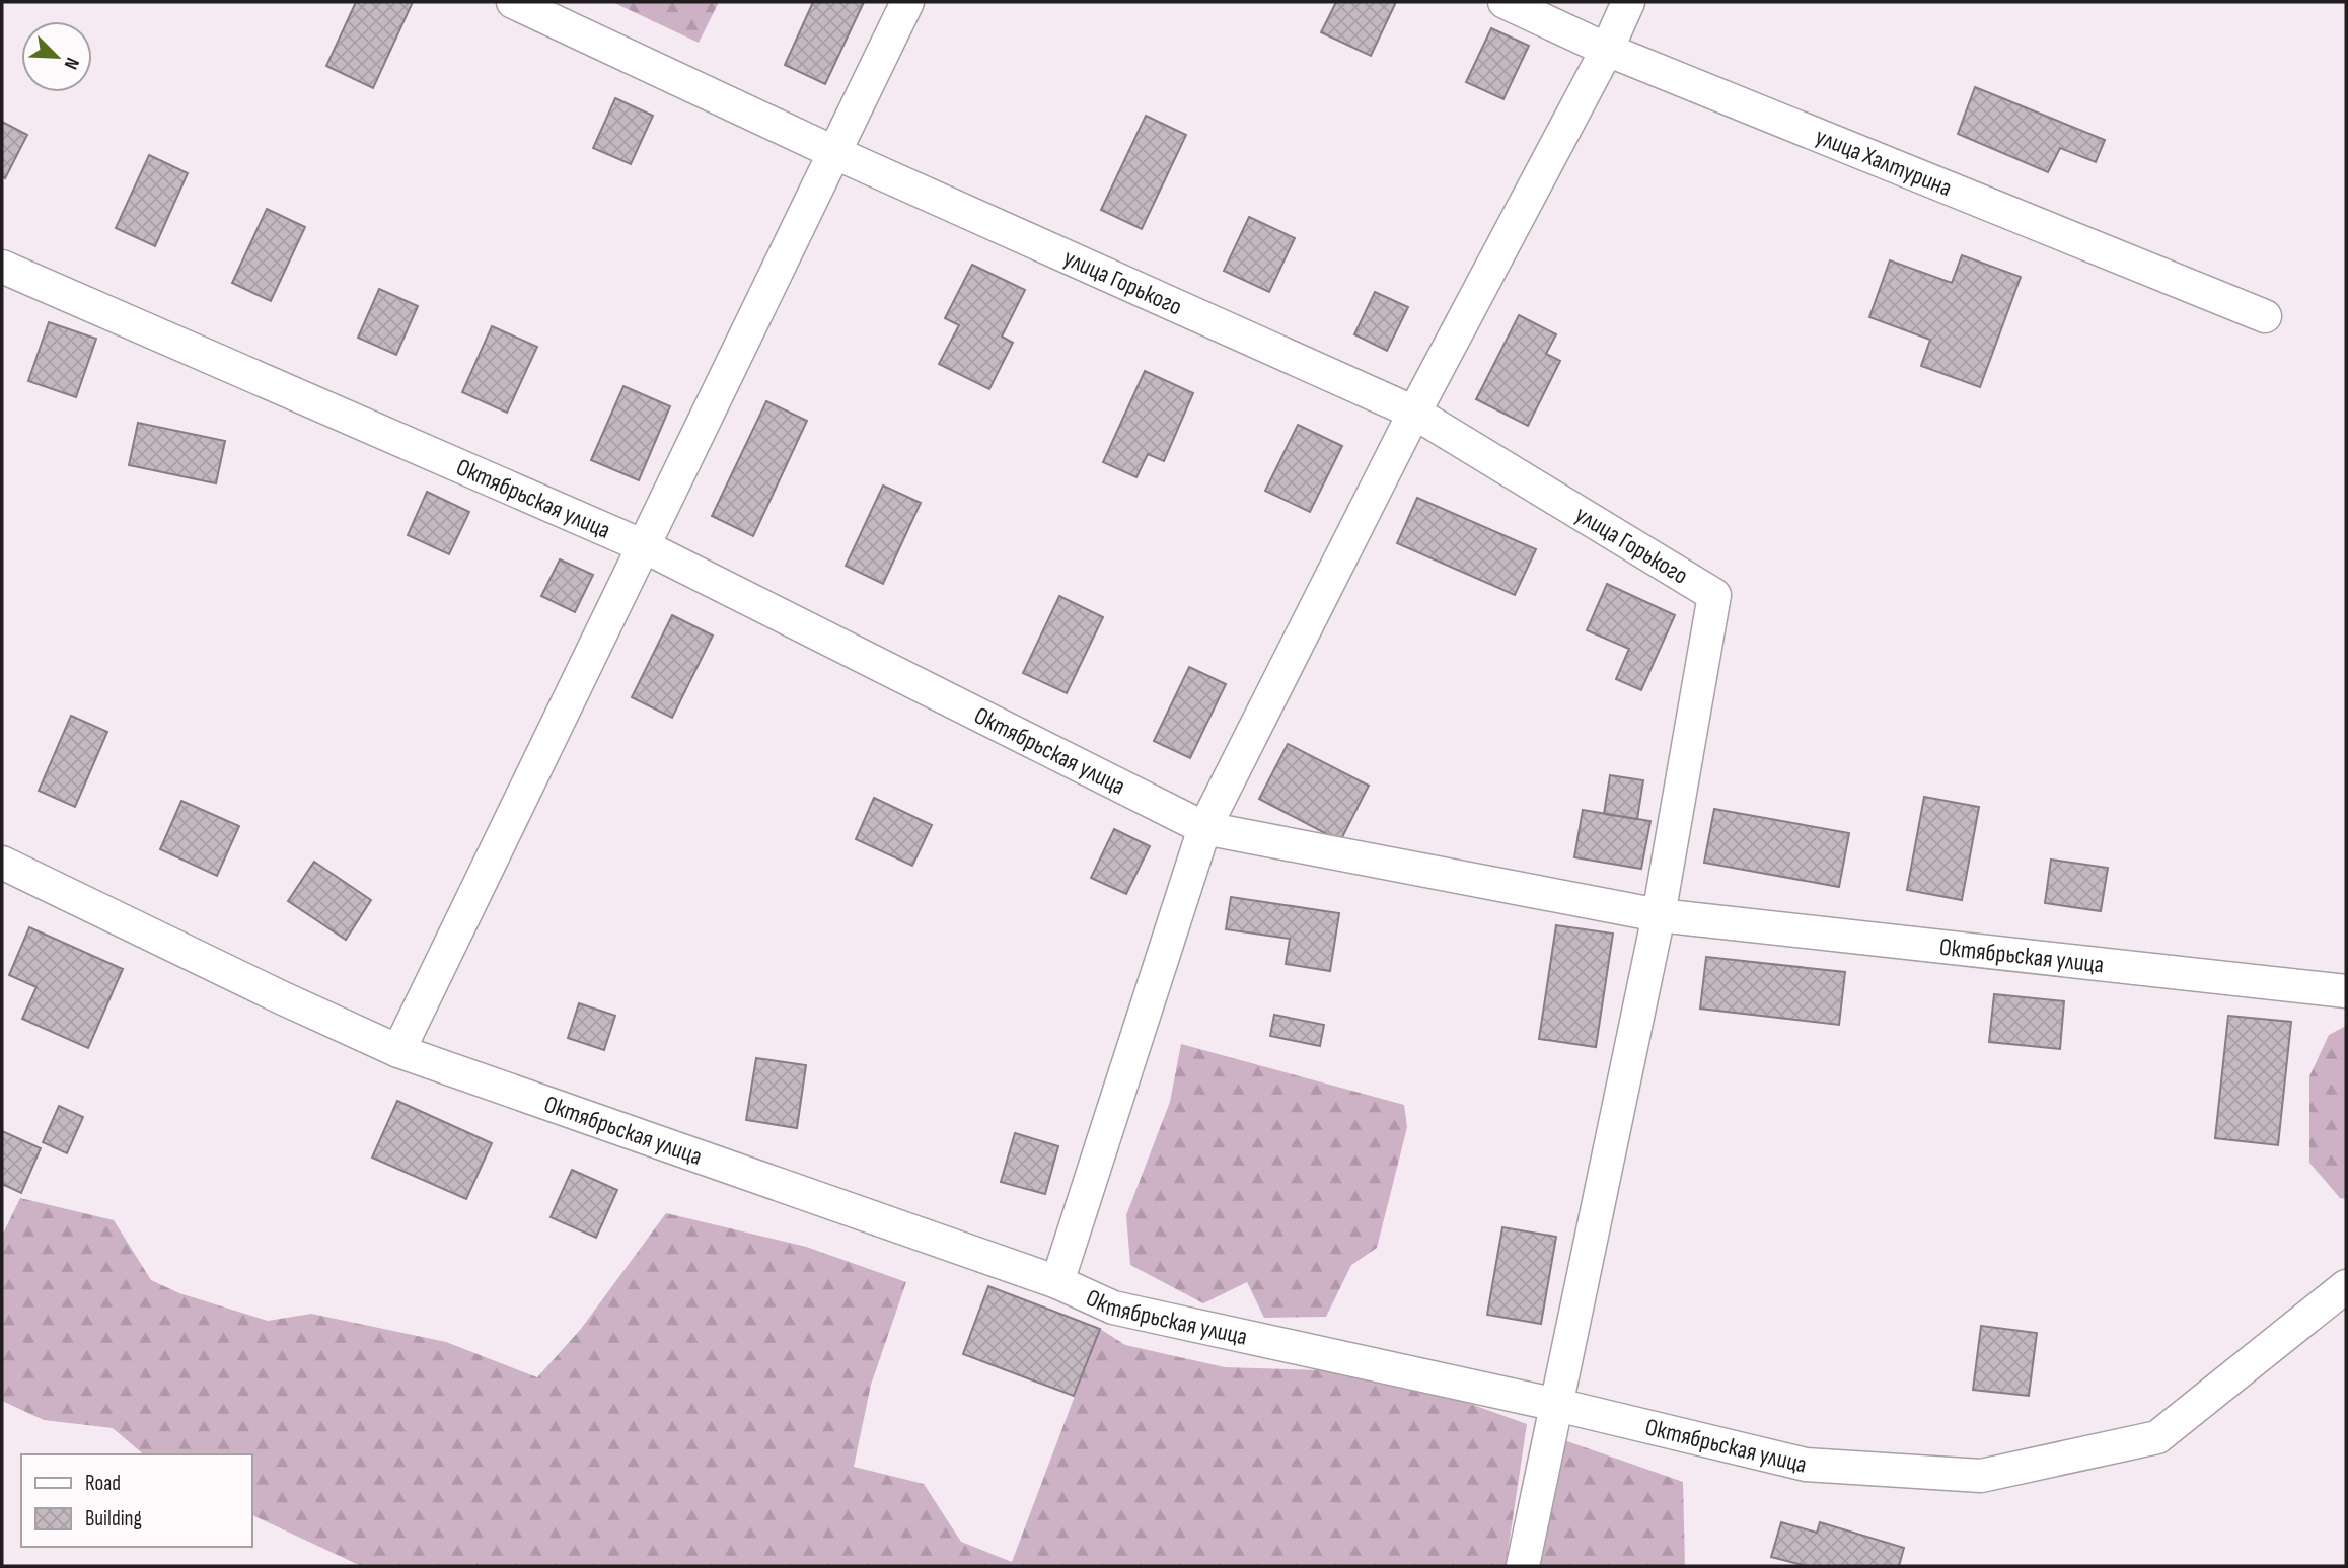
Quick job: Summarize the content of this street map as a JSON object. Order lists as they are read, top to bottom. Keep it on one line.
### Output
{"streets":{"street":["улица Халтурина","улица Горького","Октябрьская улица"]},"crossings":[["улица Горького","Октябрьская улица"]],"legend":["Road","Building"],"north":"bottom right"}
